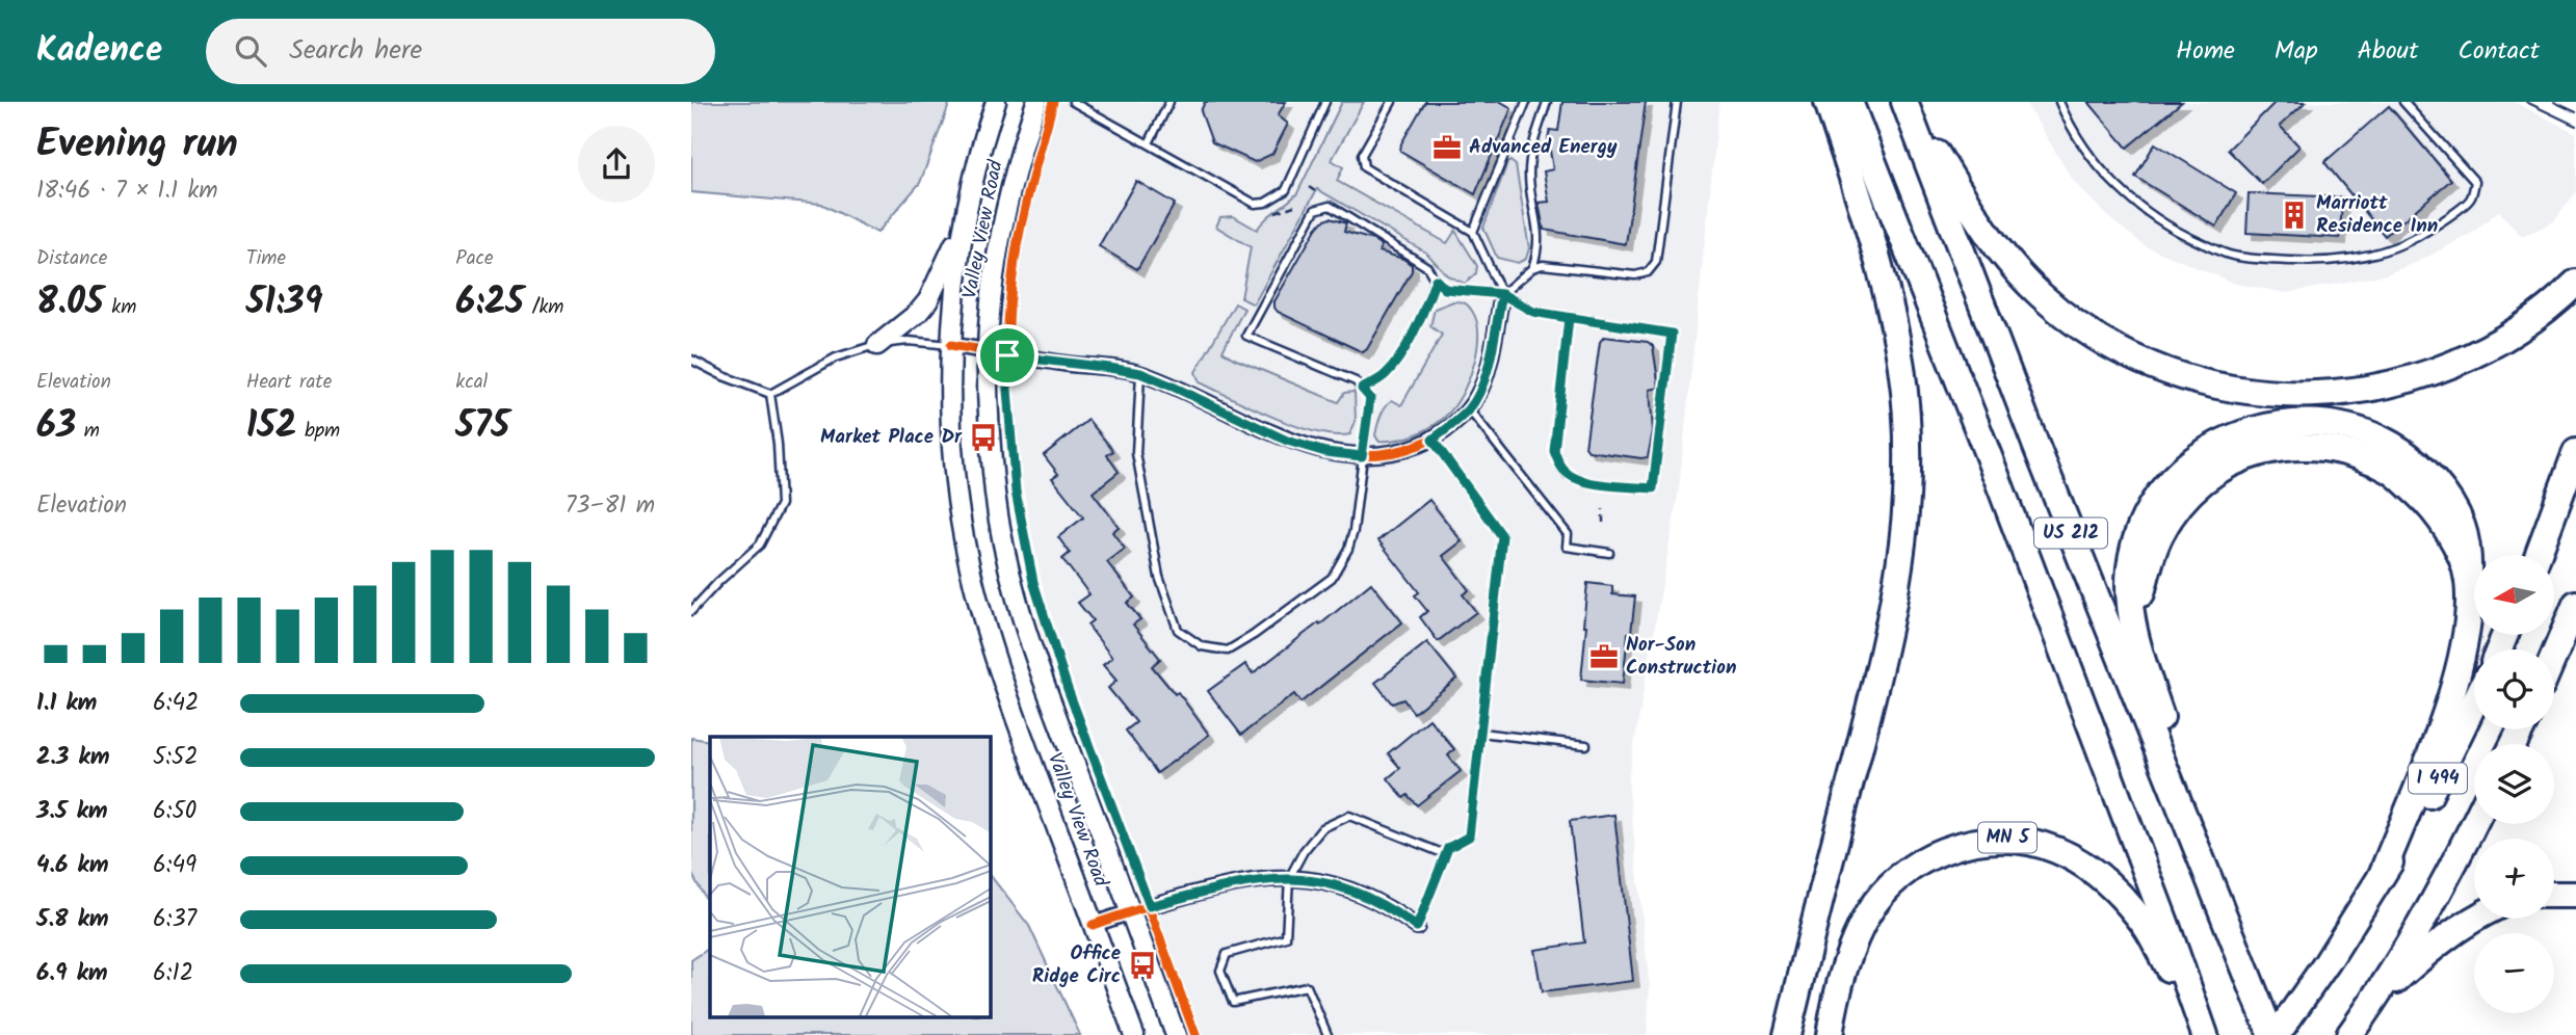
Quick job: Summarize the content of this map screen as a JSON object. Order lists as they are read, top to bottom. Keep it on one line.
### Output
{"streets":{"highway":["US 212","I 494","MN 5"],"main road":["Valley View Road"]},"crossings":[["US 212","MN 5"]],"places":{"office":["Advanced Energy","Nor-Son Construction"],"building":["Marriott Residence Inn"],"bus stop":["Market Place Dr","Office Ridge Circ"]},"north":"left","page":{"header":"Kadence","search":"Search here","nav":["Home","Map","About","Contact"],"heading":["Evening run","18:46 · 7 × 1.1 km"],"stats":[["Distance","8.05 km"],["Time","51:39"],["Pace","6:25 /km"],["Elevation","63 m"],["Heart rate","152 bpm"],["kcal","575"]],"chart":["Elevation","73–81 m"],"map_buttons":["+","−"],"list":[{"name":"1.1 km","note":"6:42"},{"name":"2.3 km","note":"5:52"},{"name":"3.5 km","note":"6:50"},{"name":"4.6 km","note":"6:49"},{"name":"5.8 km","note":"6:37"},{"name":"6.9 km","note":"6:12"}]}}
